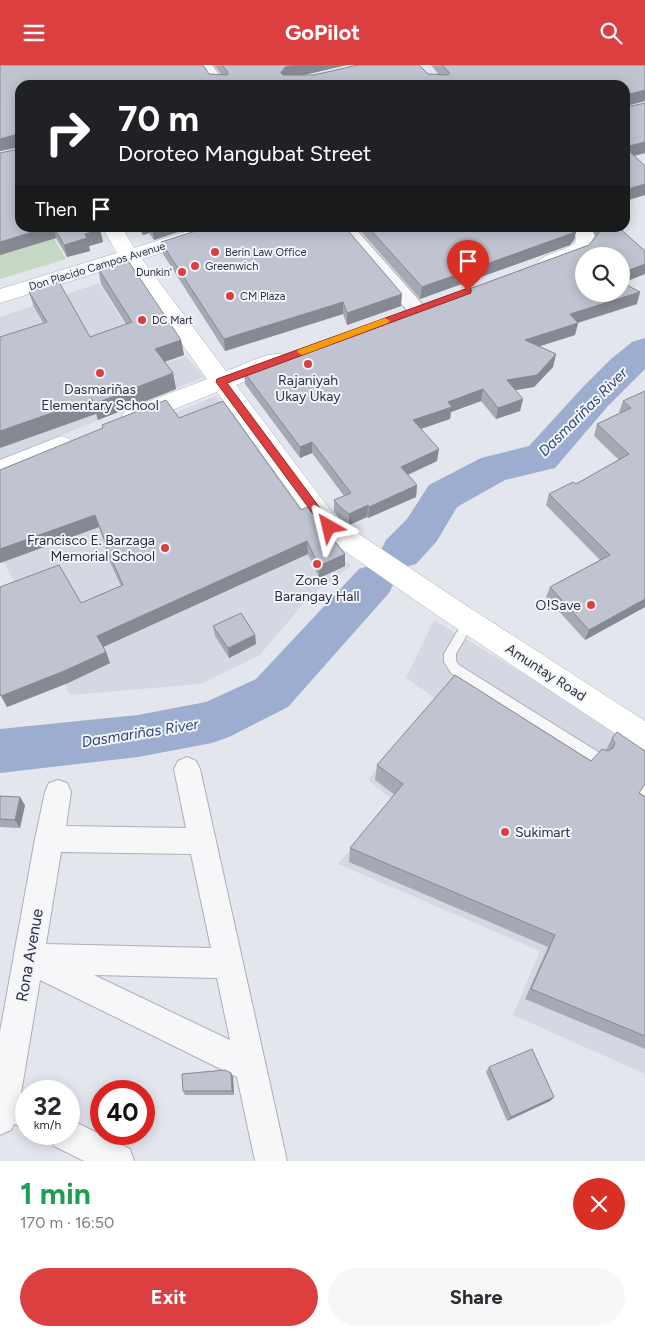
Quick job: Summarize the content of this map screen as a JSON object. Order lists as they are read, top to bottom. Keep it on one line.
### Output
{"streets":{"street":["Don Placido Campos Avenue","Amuntay Road","Rona Avenue"]},"crossings":[["Don Placido Campos Avenue","Amuntay Road"]],"water":["Dasmariñas River"],"places":["Berin Law Office","Greenwich","Dunkin'","CM Plaza","DC Mart","Rajaniyah Ukay Ukay","Dasmariñas Elementary School","Francisco E. Barzaga Memorial School","Zone 3 Barangay Hall","O!Save","Sukimart"],"page":{"header":"GoPilot","turn":["70 m","Doroteo Mangubat Street"],"then":"Then","speed":"32 km/h","limit":"40","heading":["1 min","170 m · 16:50"],"buttons":["Exit","Share"]}}
